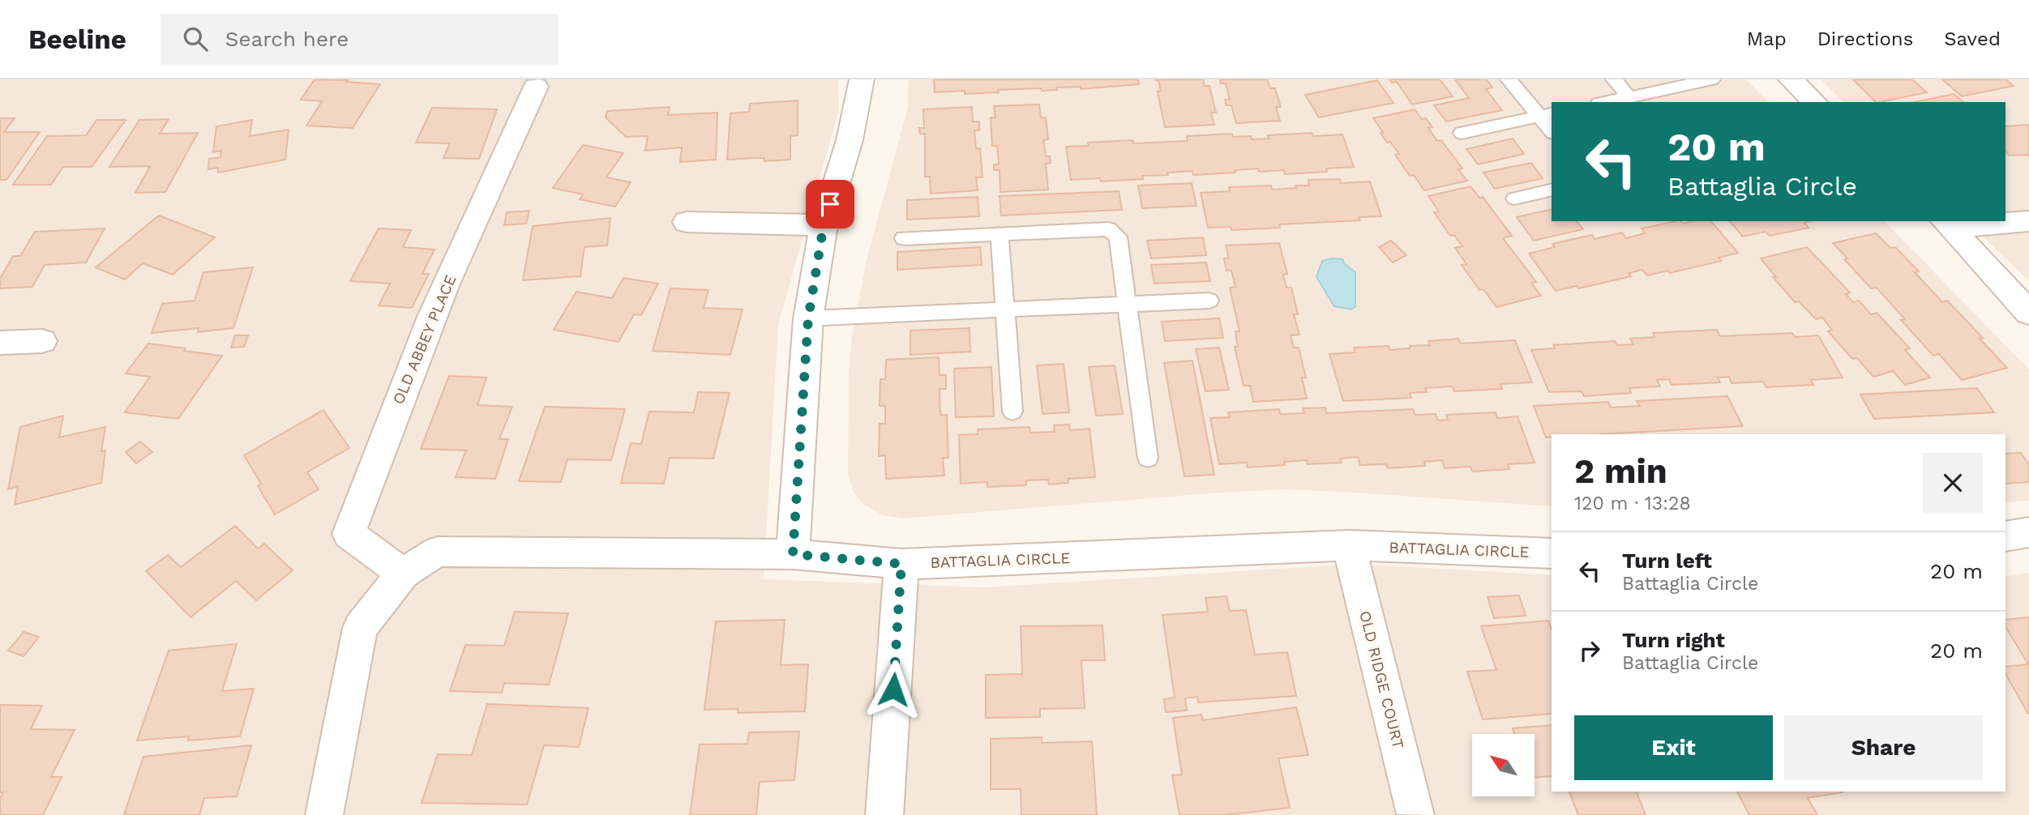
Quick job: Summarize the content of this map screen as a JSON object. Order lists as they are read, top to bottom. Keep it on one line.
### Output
{"streets":{"street":["OLD ABBEY PLACE","BATTAGLIA CIRCLE","OLD RIDGE COURT"]},"crossings":[["BATTAGLIA CIRCLE","OLD RIDGE COURT"]],"north":"top left","page":{"header":"Beeline","search":"Search here","nav":["Map","Directions","Saved"],"turn":["20 m","Battaglia Circle"],"heading":["2 min","120 m · 13:28"],"list":[{"name":"Turn left","note":"Battaglia Circle","value":"20 m"},{"name":"Turn right","note":"Battaglia Circle","value":"20 m"}],"buttons":["Exit","Share"]}}
